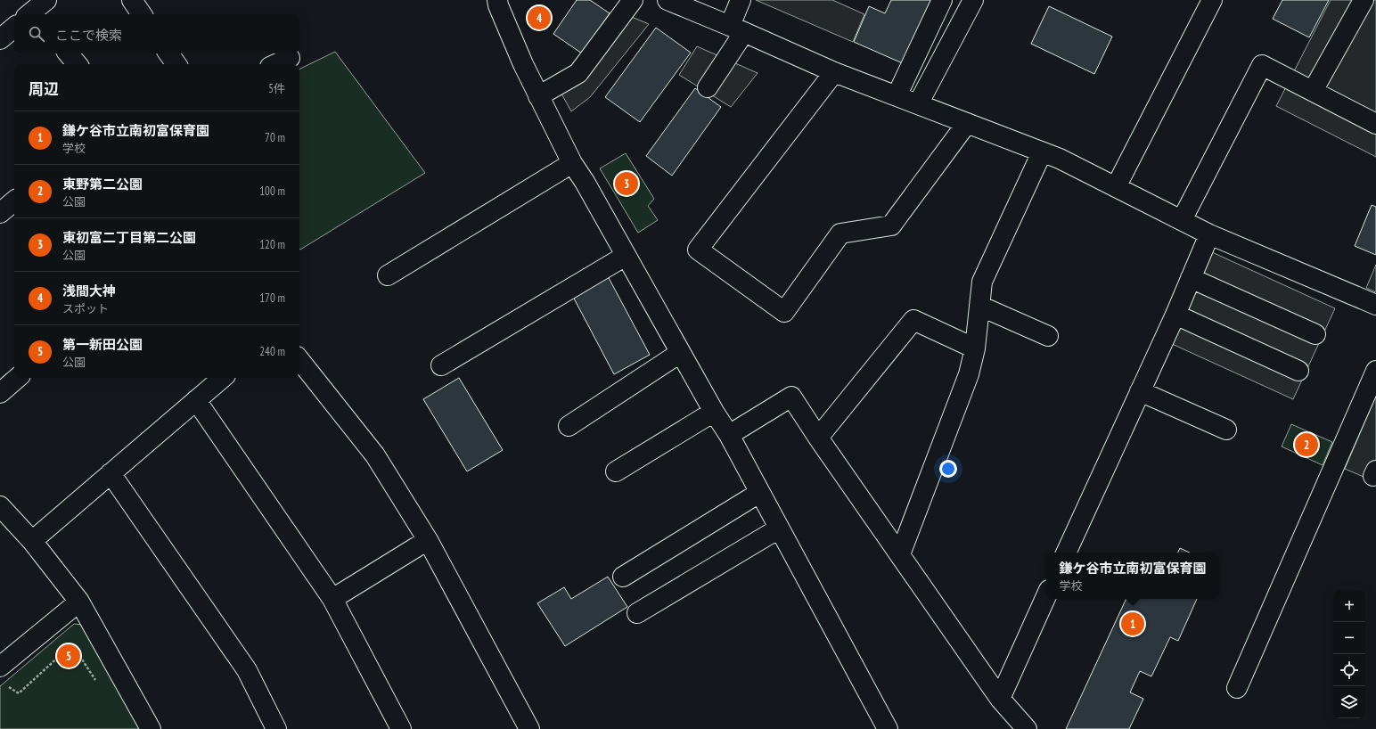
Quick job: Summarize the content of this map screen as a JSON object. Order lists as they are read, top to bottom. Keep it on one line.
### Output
{"page":{"pins":["4","3","2","1","5"],"search":"ここで検索","heading":["周辺","5件"],"list":[{"mark":"1","name":"鎌ケ谷市立南初富保育園","note":"学校","value":"70 m"},{"mark":"2","name":"東野第二公園","note":"公園","value":"100 m"},{"mark":"3","name":"東初富二丁目第二公園","note":"公園","value":"120 m"},{"mark":"4","name":"浅間大神","note":"スポット","value":"170 m"},{"mark":"5","name":"第一新田公園","note":"公園","value":"240 m"}],"popup":["鎌ケ谷市立南初富保育園","学校"],"map_buttons":["+","−"]}}
